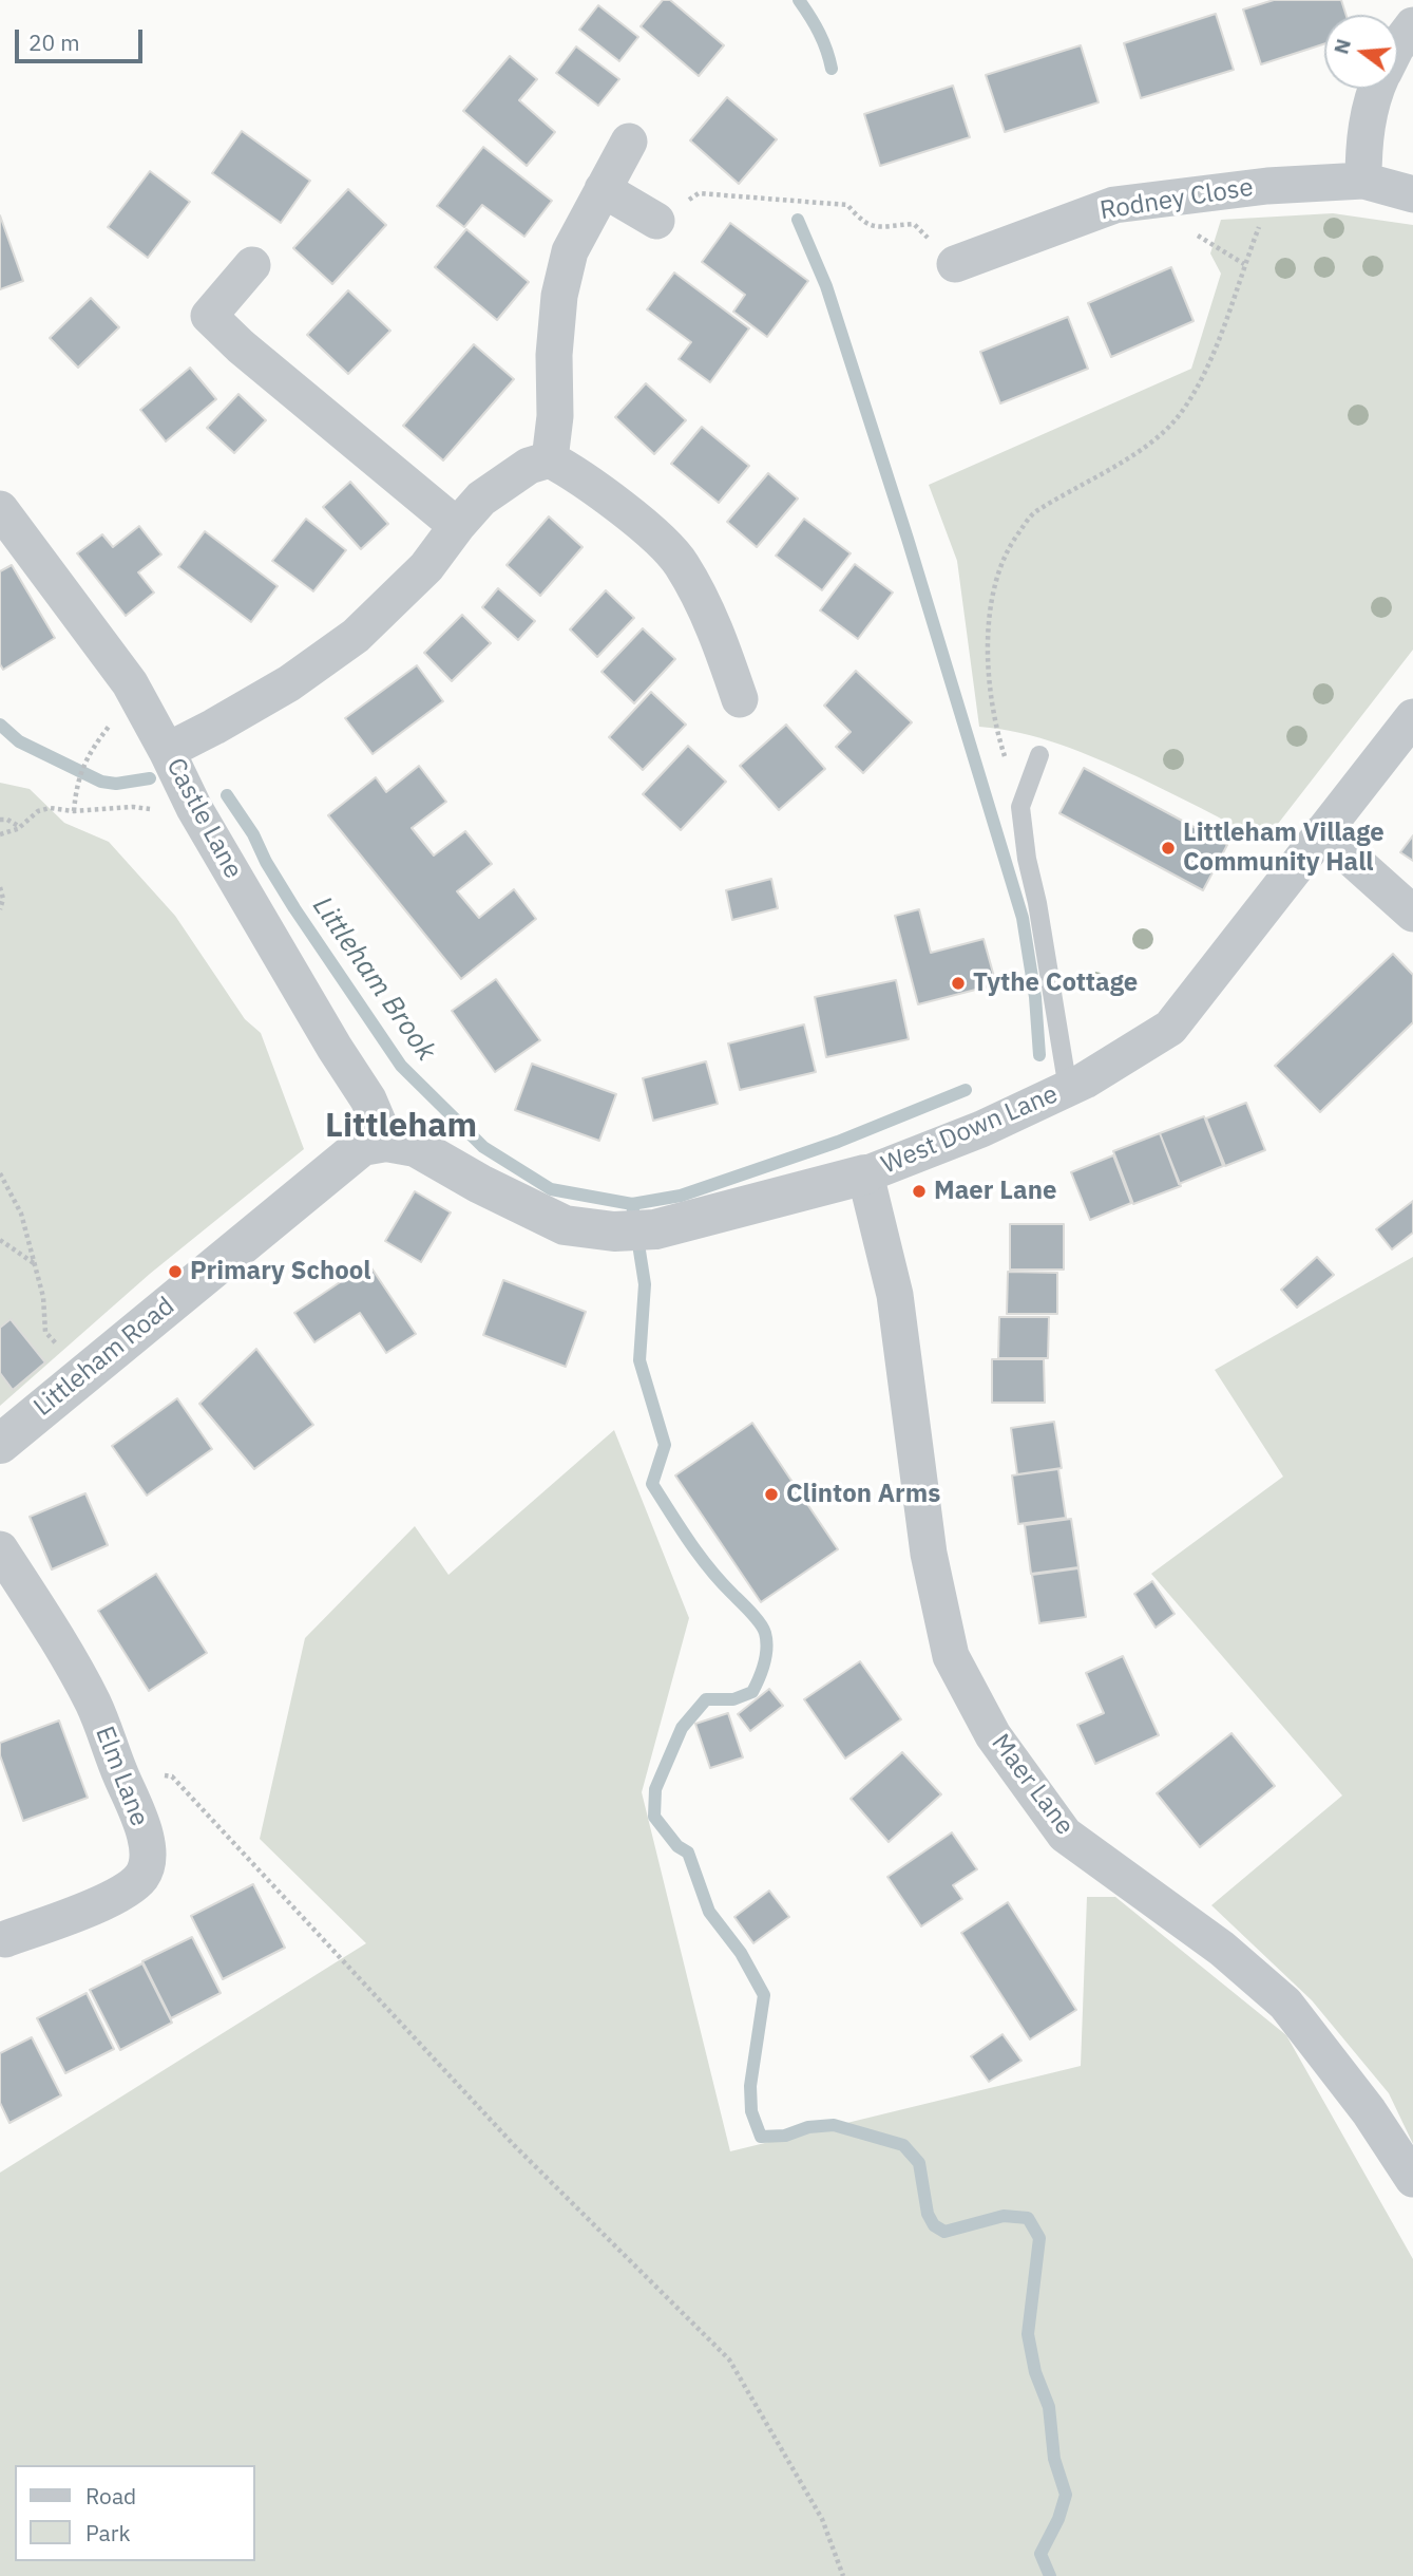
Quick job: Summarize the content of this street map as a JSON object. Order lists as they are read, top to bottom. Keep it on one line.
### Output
{"streets":{"street":["Rodney Close","Castle Lane","West Down Lane","Littleham Road","Elm Lane","Maer Lane"]},"crossings":[["Castle Lane","West Down Lane"],["Castle Lane","Littleham Road"],["West Down Lane","Littleham Road"],["West Down Lane","Maer Lane"]],"districts":["Littleham"],"water":["Littleham Brook"],"places":["Littleham Village Community Hall","Tythe Cottage","Maer Lane","Primary School","Clinton Arms"],"legend":["Road","Park"],"scale_bar":"20 m","north":"left"}
